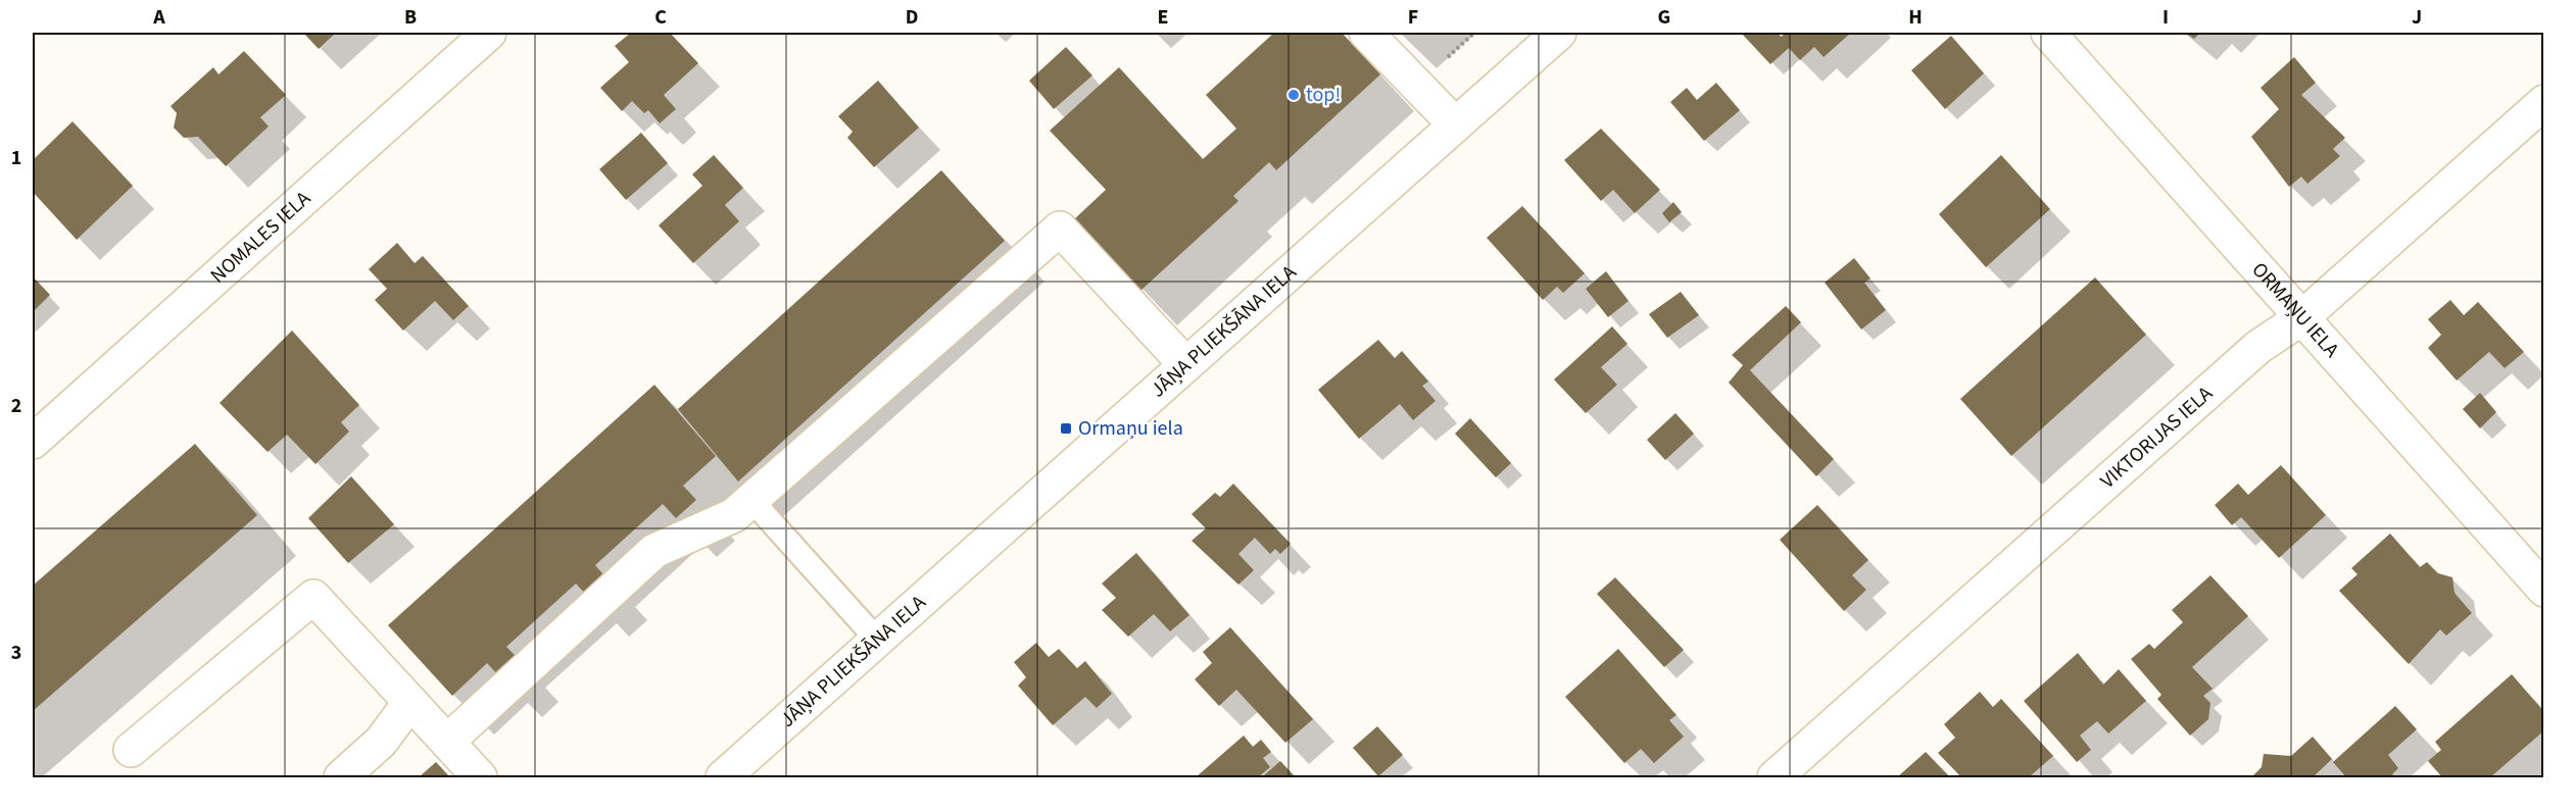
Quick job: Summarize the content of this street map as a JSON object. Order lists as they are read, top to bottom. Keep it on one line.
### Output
{"streets":{"street":["NOMALES IELA","ORMAŅU IELA","JĀŅA PLIEKŠĀNA IELA","VIKTORIJAS IELA"]},"crossings":[["ORMAŅU IELA","VIKTORIJAS IELA"]],"places":{"other":["top!"],"transit":["Ormaņu iela"]},"grid":{"columns":["A","B","C","D","E","F","G","H","I","J"],"rows":["1","2","3"]}}
